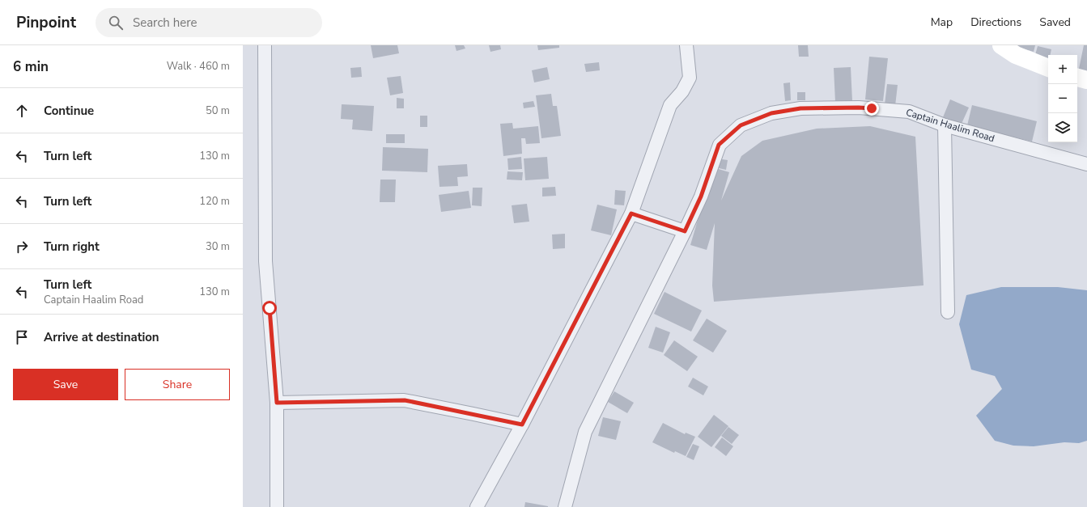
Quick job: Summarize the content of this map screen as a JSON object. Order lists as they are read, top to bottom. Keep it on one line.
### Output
{"streets":{"street":["Captain Haalim Road"]},"page":{"header":"Pinpoint","search":"Search here","nav":["Map","Directions","Saved"],"heading":["6 min","Walk · 460 m"],"map_buttons":["+","−"],"list":[["Continue","50 m"],["Turn left","130 m"],["Turn left","120 m"],["Turn right","30 m"],["Turn left","Captain Haalim Road","130 m"],"Arrive at destination"],"buttons":["Save","Share"]}}
